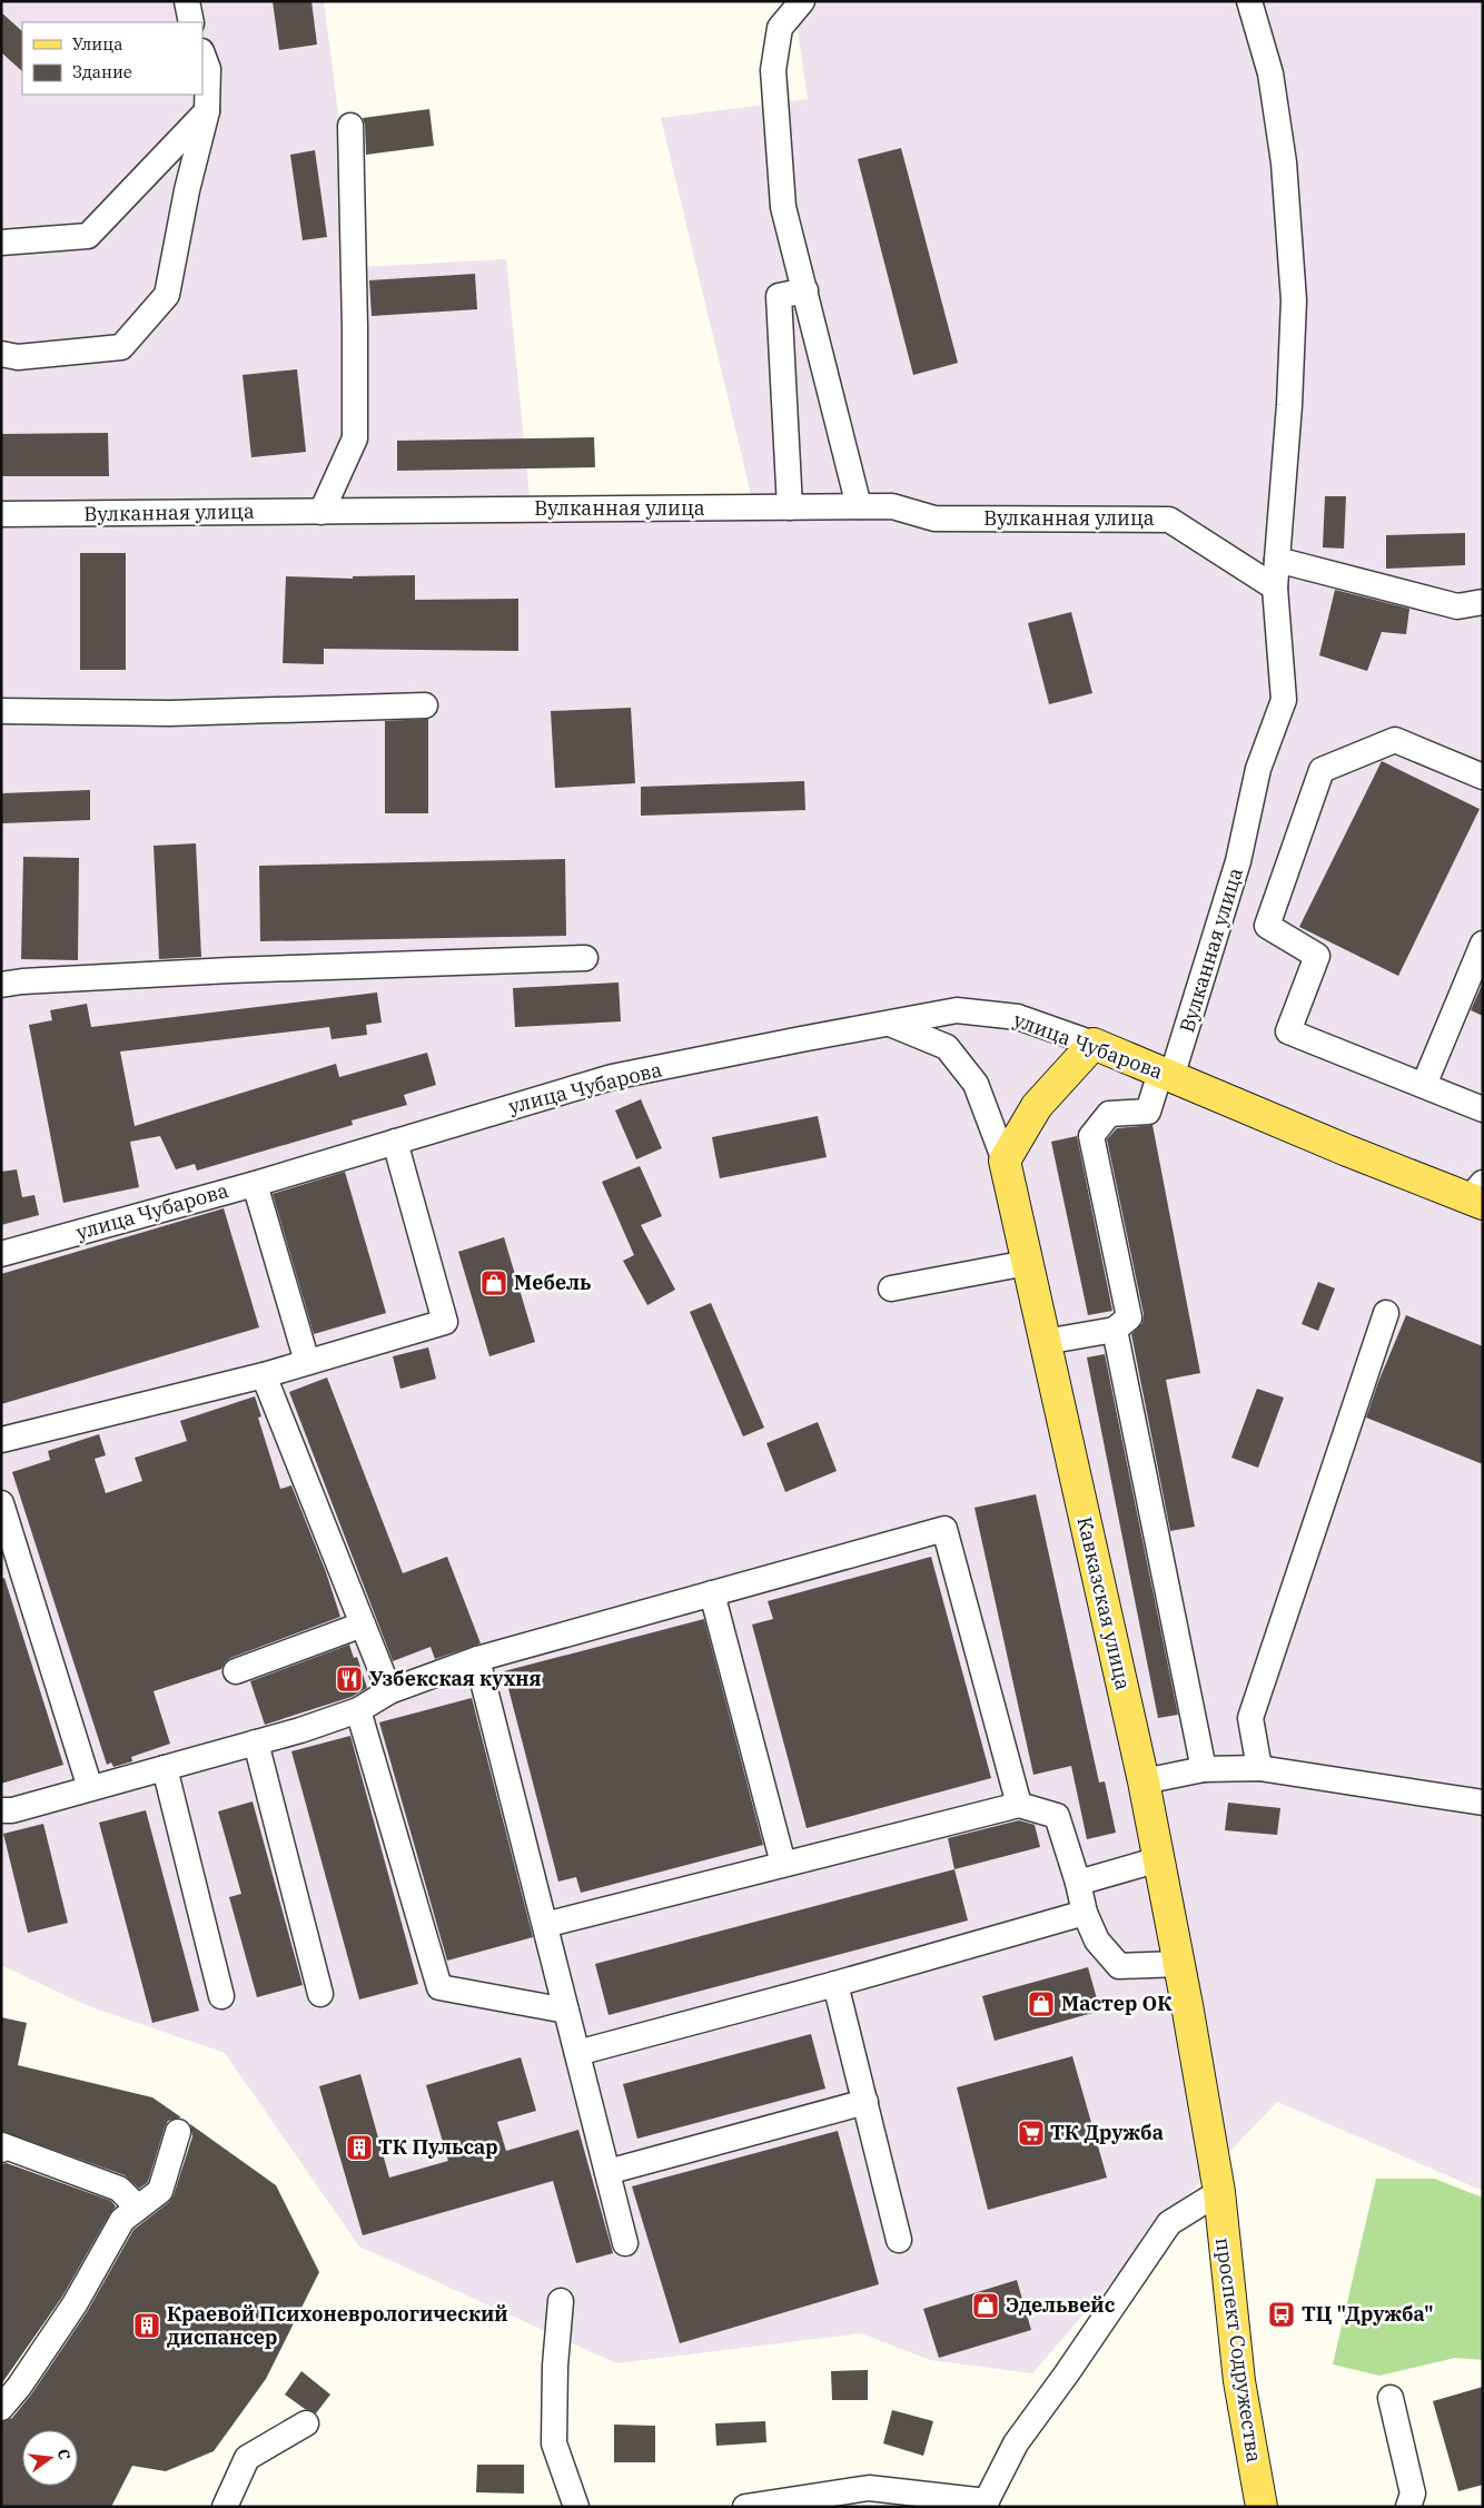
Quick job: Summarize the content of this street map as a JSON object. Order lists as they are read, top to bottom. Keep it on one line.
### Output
{"streets":{"main road":["улица Чубарова","Кавказская улица","проспект Содружества"],"street":["Вулканная улица"]},"crossings":[["Вулканная улица","улица Чубарова"],["Кавказская улица","проспект Содружества"]],"places":{"shop":["Мебель","Мастер ОК","Эдельвейс"],"restaurant":["Узбекская кухня"],"supermarket":["ТК Дружба"],"building":["ТК Пульсар","Краевой Психоневрологический диспансер"],"bus stop":["ТЦ \"Дружба\""]},"legend":["Улица","Здание"],"north":"right"}
